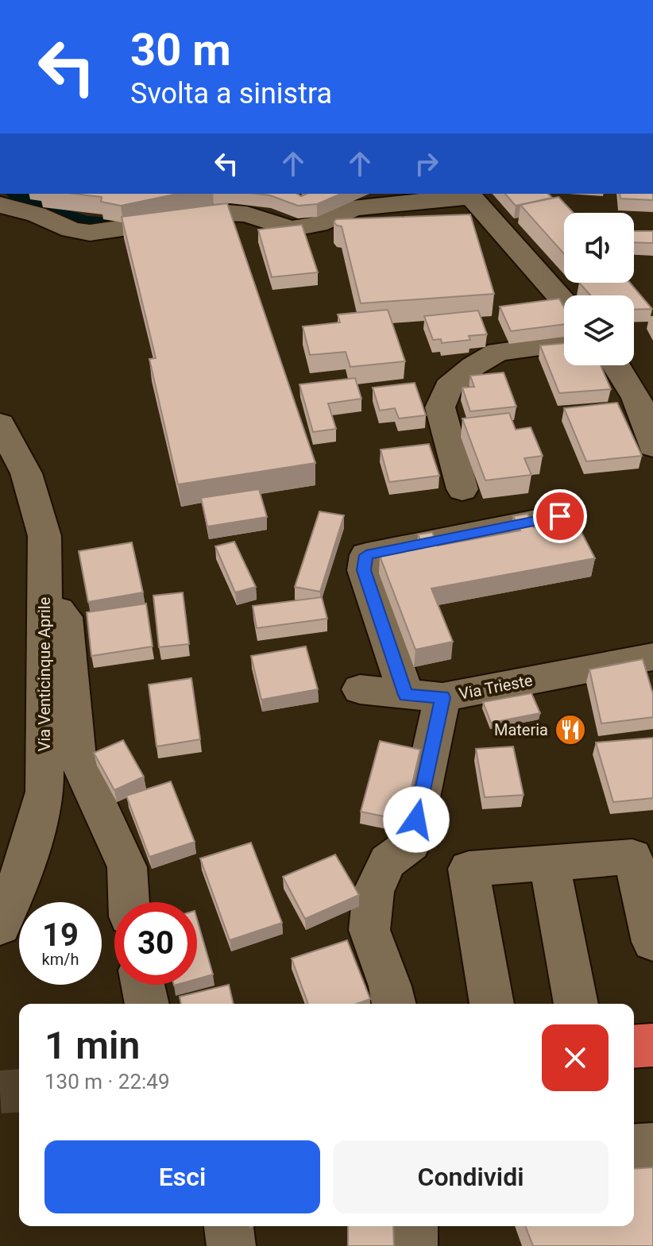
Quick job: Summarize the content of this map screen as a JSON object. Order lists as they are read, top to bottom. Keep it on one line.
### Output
{"streets":{"street":["Via Venticinque Aprile","Via Trieste"]},"places":{"restaurant":["Materia"]},"page":{"turn":["30 m","Svolta a sinistra"],"speed":"19 km/h","limit":"30","heading":["1 min","130 m · 22:49"],"buttons":["Esci","Condividi"]}}
